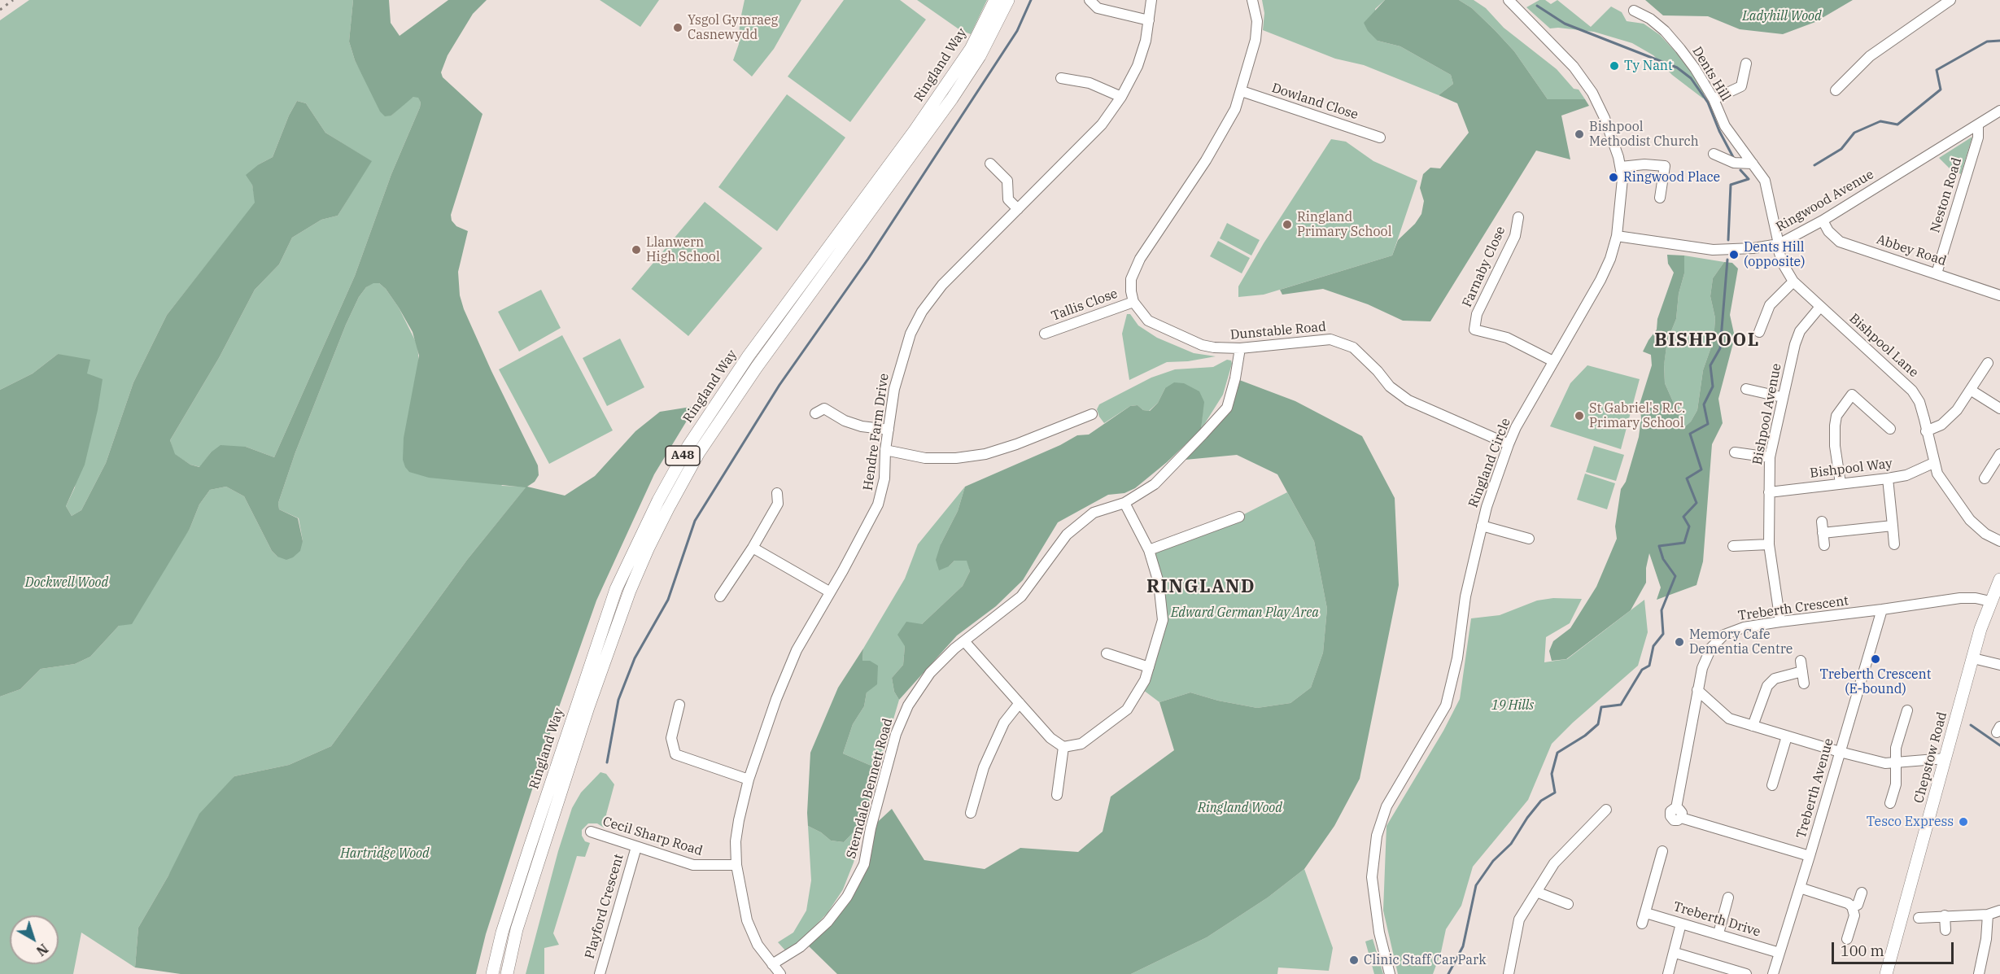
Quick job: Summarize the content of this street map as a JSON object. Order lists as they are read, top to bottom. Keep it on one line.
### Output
{"streets":{"main road":["Ringland Way","A48","Chepstow Road"],"street":["Dents Hill","Dowland Close","Neston Road","Ringwood Avenue","Abbey Road","Farnaby Close","Tallis Close","Dunstable Road","Bishpool Lane","Bishpool Avenue","Hendre Farm Drive","Ringland Circle","Bishpool Way","Treberth Crescent","Sterndale Bennett Road","Treberth Avenue","Cecil Sharp Road","Playford Crescent","Treberth Drive"]},"crossings":[["Dents Hill","Ringwood Avenue"],["Dents Hill","Bishpool Lane"],["Neston Road","Ringwood Avenue"],["Neston Road","Abbey Road"],["Ringwood Avenue","Abbey Road"],["Ringwood Avenue","Bishpool Lane"],["Ringwood Avenue","Ringland Circle"],["Farnaby Close","Ringland Circle"],["Tallis Close","Dunstable Road"],["Dunstable Road","Ringland Circle"],["Dunstable Road","Sterndale Bennett Road"],["Bishpool Lane","Bishpool Avenue"],["Bishpool Lane","Bishpool Way"],["Bishpool Avenue","Bishpool Way"],["Bishpool Avenue","Treberth Crescent"],["Hendre Farm Drive","Sterndale Bennett Road"],["Hendre Farm Drive","Cecil Sharp Road"],["Treberth Crescent","Chepstow Road"],["Treberth Crescent","Treberth Avenue"],["Treberth Avenue","Treberth Drive"],["Cecil Sharp Road","Playford Crescent"]],"districts":["BISHPOOL","RINGLAND"],"parks":["Ladyhill Wood","Dockwell Wood","Edward German Play Area","19 Hills","Ringland Wood","Hartridge Wood"],"places":["Ysgol Gymraeg Casnewydd","Ty Nant","Bishpool Methodist Church","Ringwood Place","Ringland Primary School","Llanwern High School","Dents Hill (opposite)","St Gabriel's R.C. Primary School","Memory Cafe Dementia Centre","Treberth Crescent (E-bound)","Tesco Express","Clinic Staff Car Park"],"scale_bar":"100 m","north":"bottom right"}
